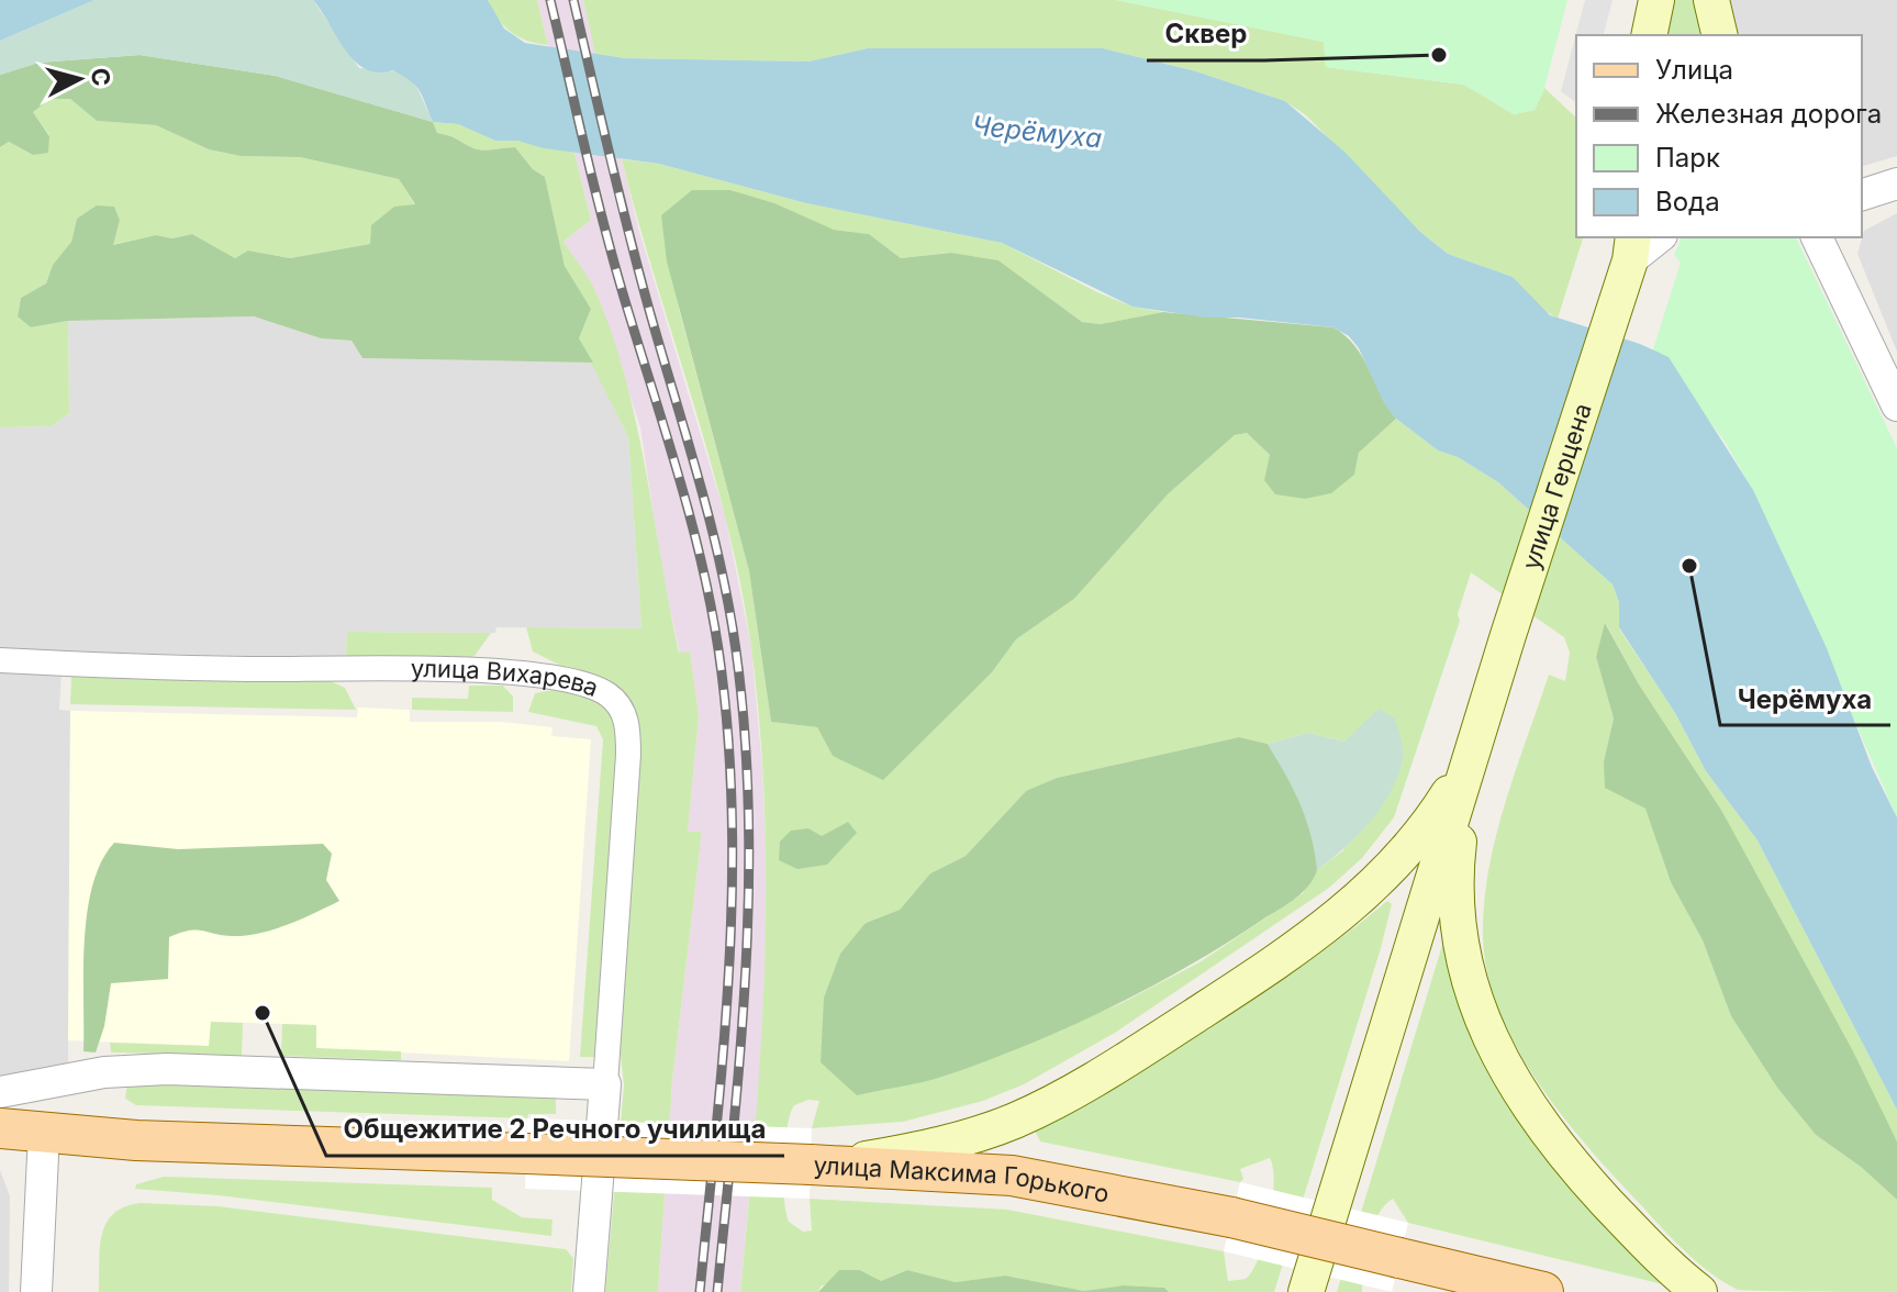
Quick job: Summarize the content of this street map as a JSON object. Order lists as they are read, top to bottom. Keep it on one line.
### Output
{"streets":{"main road":["улица Герцена","улица Максима Горького"],"street":["улица Вихарева"]},"water":["Черёмуха"],"places":["Сквер","Черёмуха","Общежитие 2 Речного училища"],"legend":["Улица","Железная дорога","Парк","Вода"],"north":"right"}
